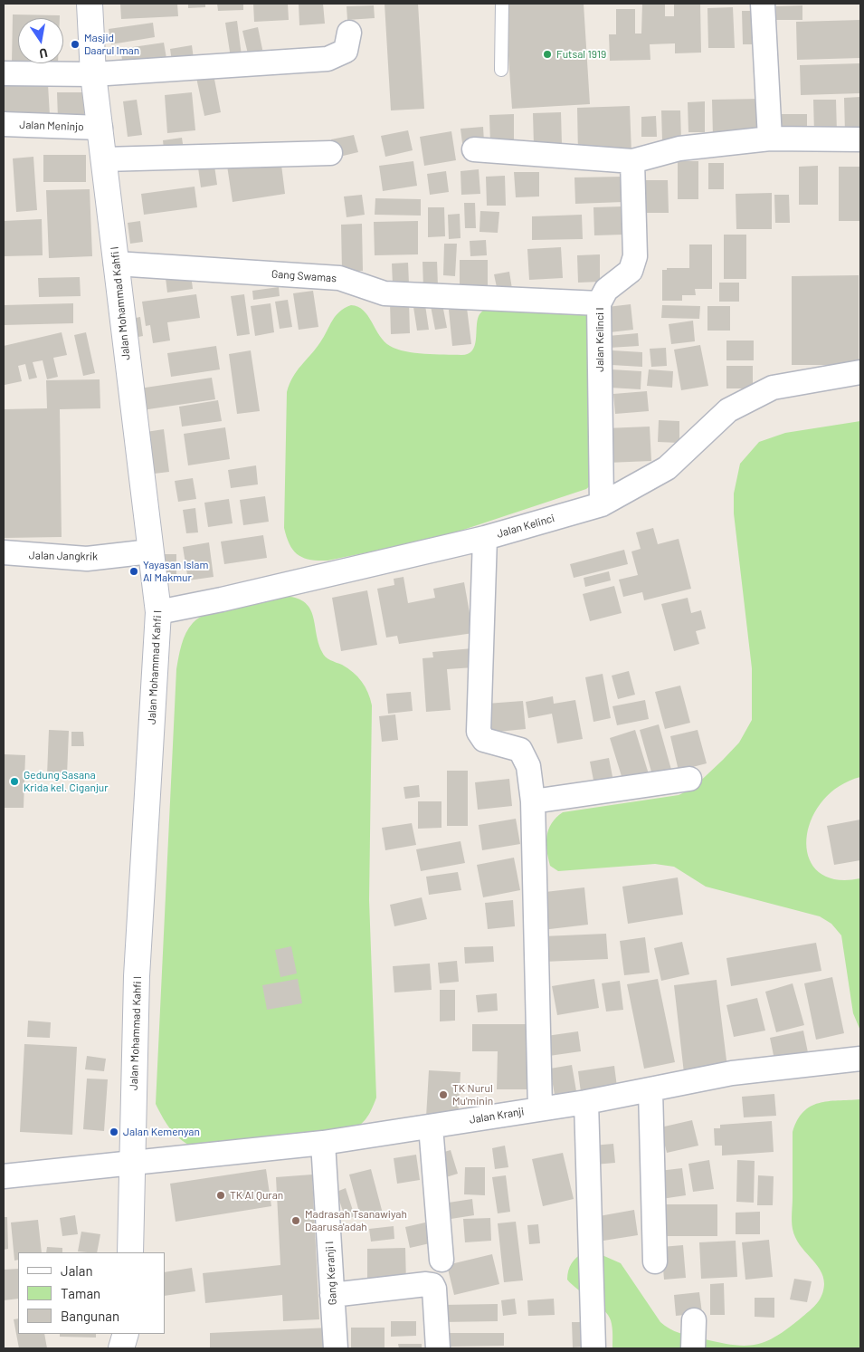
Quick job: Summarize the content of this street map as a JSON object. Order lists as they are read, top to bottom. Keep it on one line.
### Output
{"streets":{"main road":["Jalan Mohammad Kahfi I"],"street":["Jalan Meninjo","Gang Swamas","Jalan Kelinci I","Jalan Kelinci","Jalan Jangkrik","Jalan Kranji","Gang Keranji I"]},"crossings":[["Jalan Meninjo","Jalan Mohammad Kahfi I"],["Gang Swamas","Jalan Mohammad Kahfi I"],["Gang Swamas","Jalan Kelinci I"],["Jalan Mohammad Kahfi I","Jalan Kelinci"],["Jalan Mohammad Kahfi I","Jalan Jangkrik"],["Jalan Mohammad Kahfi I","Jalan Kranji"],["Jalan Kelinci I","Jalan Kelinci"],["Jalan Kranji","Gang Keranji I"]],"places":["Masjid Daarul Iman","Futsal 1919","Yayasan Islam Al Makmur","Gedung Sasana Krida kel. Ciganjur","TK Nurul Mu'minin","Jalan Kemenyan","TK Al Quran","Madrasah Tsanawiyah Daarusa'adah"],"legend":["Jalan","Taman","Bangunan"],"north":"bottom"}
